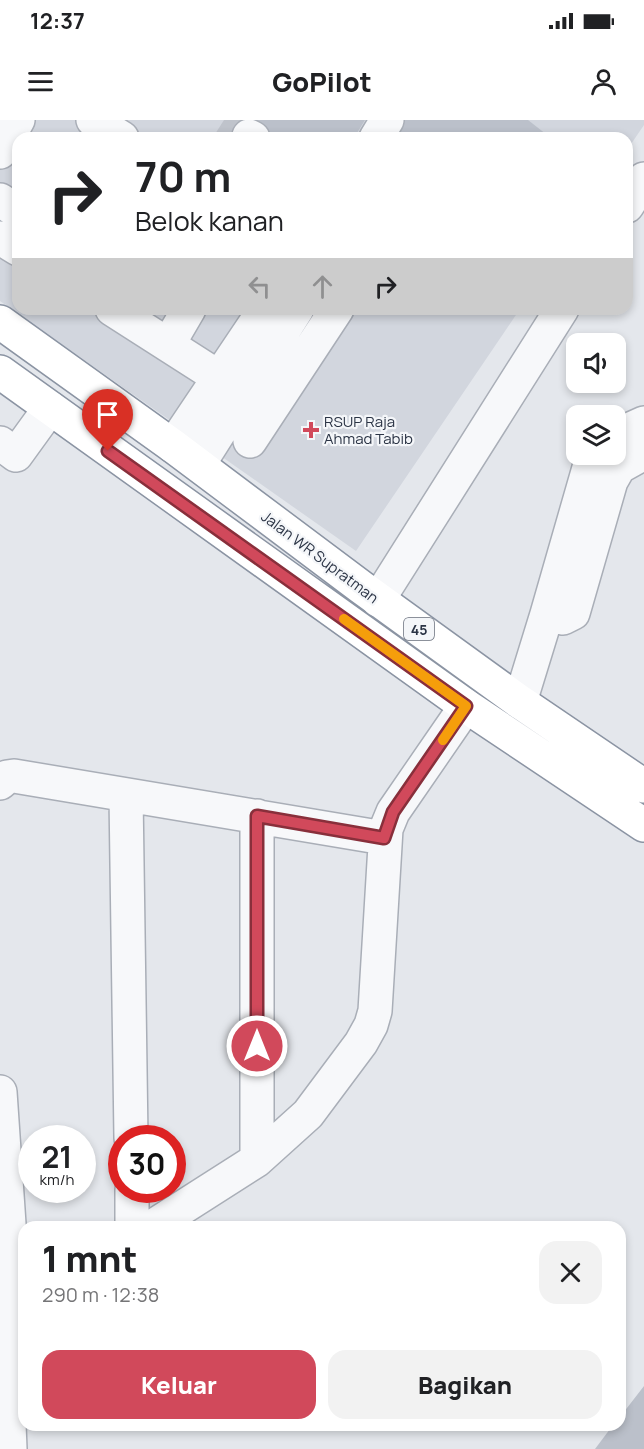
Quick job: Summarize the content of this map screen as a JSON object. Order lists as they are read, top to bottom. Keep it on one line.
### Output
{"streets":{"highway":["Jalan WR Supratman","45"]},"places":{"health":["RSUP Raja Ahmad Tabib"]},"page":{"status":"12:37","header":"GoPilot","turn":["70 m","Belok kanan"],"speed":"21 km/h","limit":"30","heading":["1 mnt","290 m · 12:38"],"buttons":["Keluar","Bagikan"]}}
